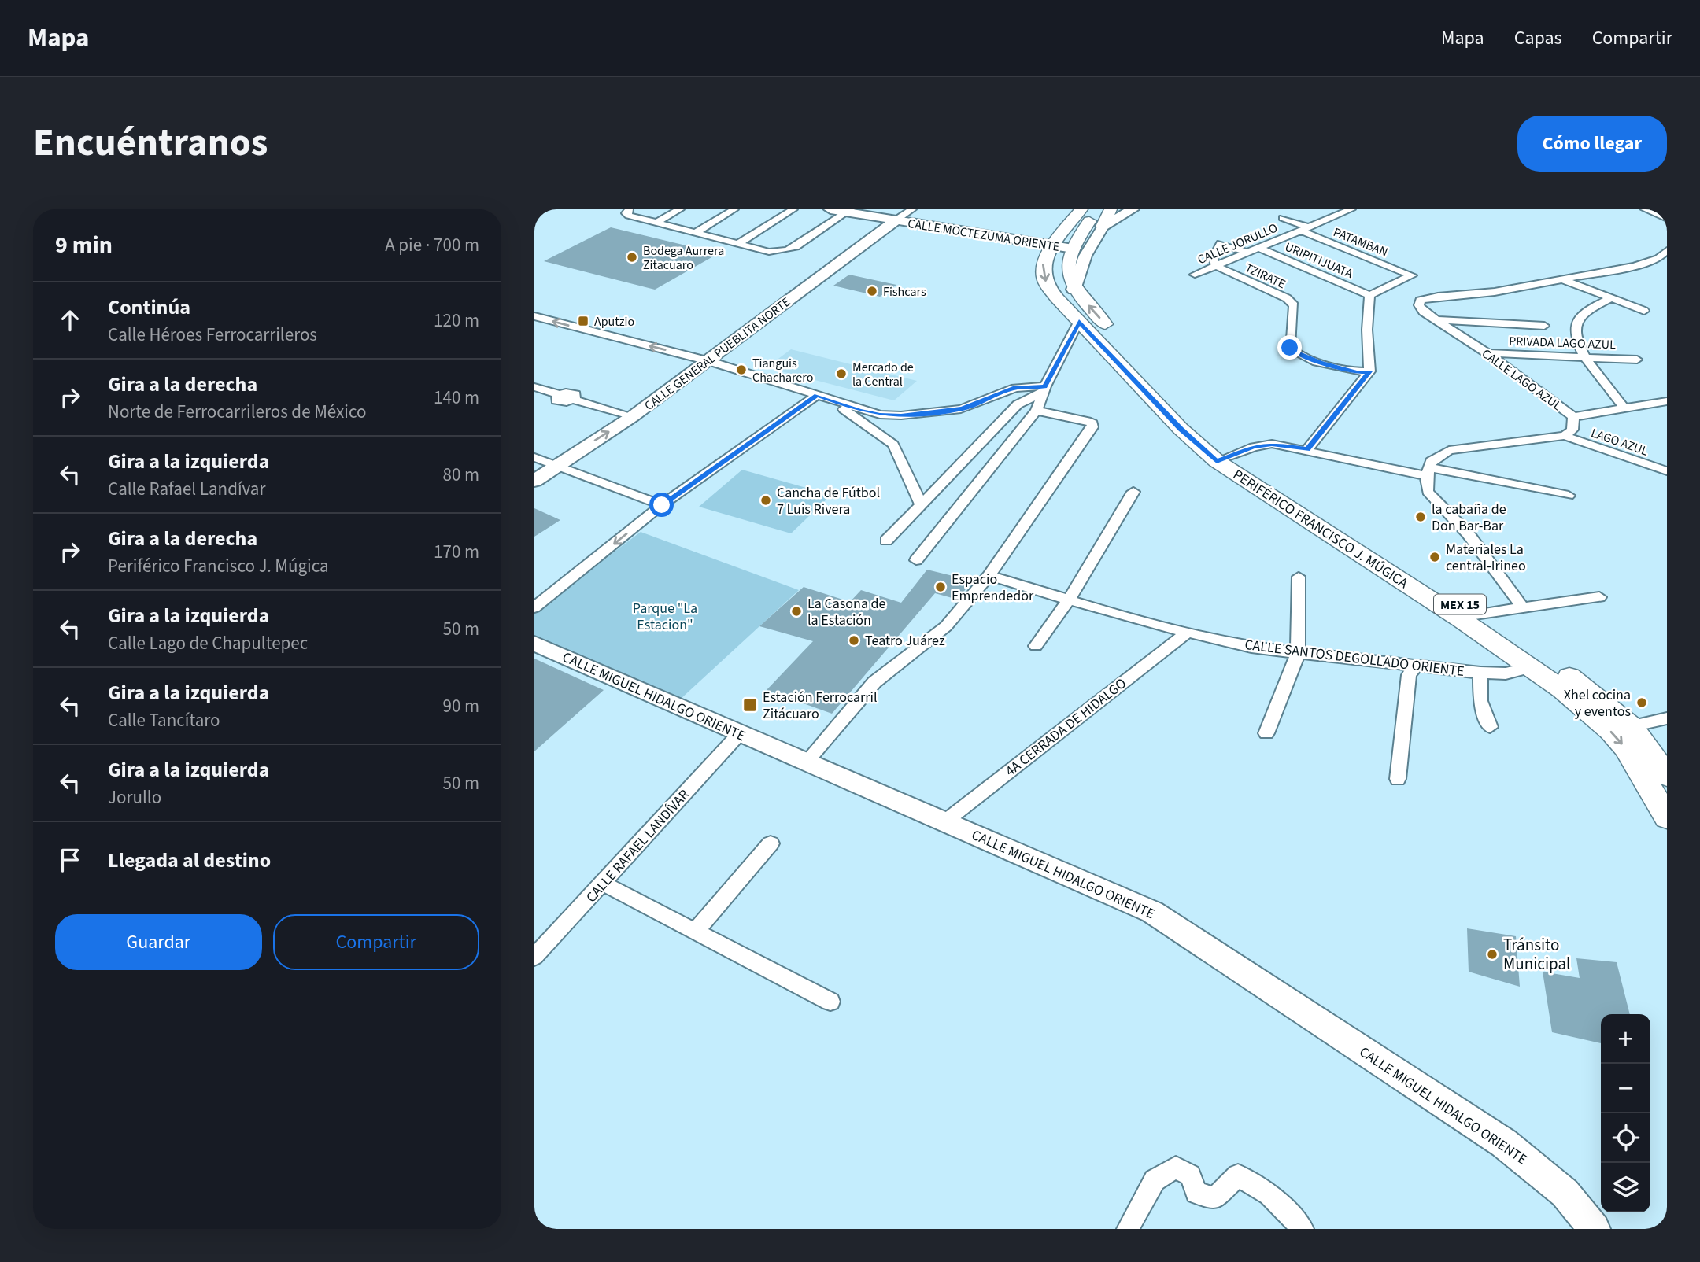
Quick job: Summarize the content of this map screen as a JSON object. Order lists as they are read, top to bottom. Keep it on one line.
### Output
{"streets":{"main road":["PERIFÉRICO FRANCISCO J. MÚGICA","MEX 15"],"street":["CALLE MOCTEZUMA ORIENTE","PATAMBAN","CALLE JORULLO","URIPITIJUATA","TZIRATE","PRIVADA LAGO AZUL","CALLE GENERAL PUEBLITA NORTE","CALLE LAGO AZUL","LAGO AZUL","CALLE SANTOS DEGOLLADO ORIENTE","CALLE MIGUEL HIDALGO ORIENTE","4A CERRADA DE HIDALGO","CALLE RAFAEL LANDÍVAR"]},"crossings":[["CALLE MOCTEZUMA ORIENTE","CALLE GENERAL PUEBLITA NORTE"],["CALLE MOCTEZUMA ORIENTE","PERIFÉRICO FRANCISCO J. MÚGICA"],["PATAMBAN","CALLE JORULLO"],["PATAMBAN","URIPITIJUATA"],["CALLE JORULLO","URIPITIJUATA"],["CALLE JORULLO","TZIRATE"],["PRIVADA LAGO AZUL","CALLE LAGO AZUL"],["CALLE LAGO AZUL","LAGO AZUL"],["PERIFÉRICO FRANCISCO J. MÚGICA","CALLE SANTOS DEGOLLADO ORIENTE"],["CALLE SANTOS DEGOLLADO ORIENTE","4A CERRADA DE HIDALGO"],["CALLE MIGUEL HIDALGO ORIENTE","4A CERRADA DE HIDALGO"],["CALLE MIGUEL HIDALGO ORIENTE","CALLE RAFAEL LANDÍVAR"]],"parks":["Parque \"La Estacion\""],"places":{"other":["Bodega Aurrera Zitacuaro","Fishcars","Tianguis Chacharero","Mercado de la Central","Cancha de Fútbol 7 Luis Rivera","la cabaña de Don Bar-Bar","Materiales La central-Irineo","Espacio Emprendedor","La Casona de la Estación","Teatro Juárez","Xhel cocina y eventos","Tránsito Municipal"],"transit":["Aputzio","Estación Ferrocarril Zitácuaro"]},"page":{"header":"Mapa","nav":["Mapa","Capas","Compartir"],"title":"Encuéntranos","buttons":["Cómo llegar",["Guardar","Compartir"]],"heading":["9 min","A pie · 700 m"],"list":[["Continúa","Calle Héroes Ferrocarrileros","120 m"],["Gira a la derecha","Norte de Ferrocarrileros de México","140 m"],["Gira a la izquierda","Calle Rafael Landívar","80 m"],["Gira a la derecha","Periférico Francisco J. Múgica","170 m"],["Gira a la izquierda","Calle Lago de Chapultepec","50 m"],["Gira a la izquierda","Calle Tancítaro","90 m"],["Gira a la izquierda","Jorullo","50 m"],"Llegada al destino"],"map_buttons":["+","−"]}}
